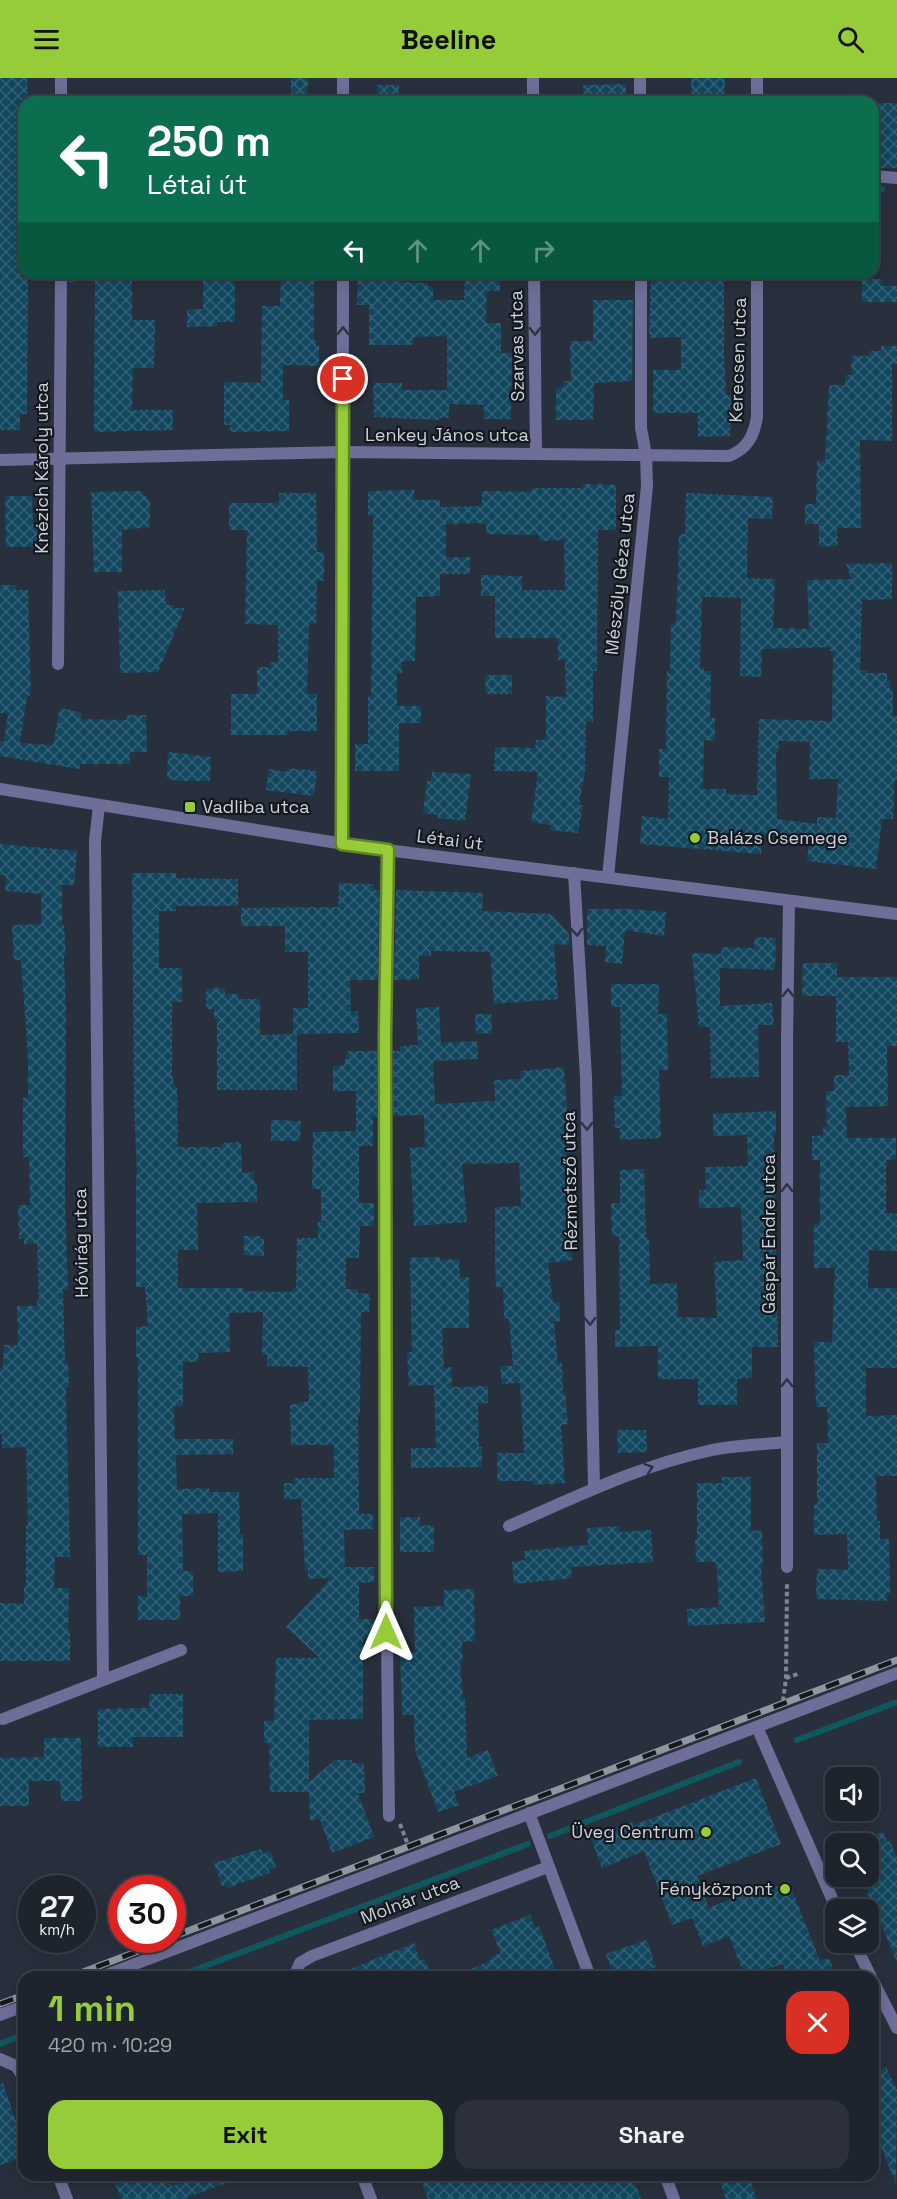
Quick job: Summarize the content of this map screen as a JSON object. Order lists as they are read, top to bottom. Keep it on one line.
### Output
{"streets":{"street":["Szarvas utca","Kerecsen utca","Lenkey János utca","Knézich Károly utca","Mészöly Géza utca","Létai út","Rézmetsző utca","Gáspár Endre utca","Hóvirág utca","Molnár utca"]},"crossings":[["Szarvas utca","Lenkey János utca"],["Kerecsen utca","Lenkey János utca"],["Lenkey János utca","Knézich Károly utca"],["Lenkey János utca","Mészöly Géza utca"],["Mészöly Géza utca","Létai út"],["Létai út","Rézmetsző utca"],["Létai út","Gáspár Endre utca"],["Létai út","Hóvirág utca"]],"one_way":["Szarvas utca","Rézmetsző utca","Gáspár Endre utca"],"places":{"transit":["Vadliba utca"],"other":["Balázs Csemege","Üveg Centrum","Fényközpont"]},"page":{"header":"Beeline","turn":["250 m","Létai út"],"speed":"27 km/h","limit":"30","heading":["1 min","420 m · 10:29"],"buttons":["Exit","Share"]}}
